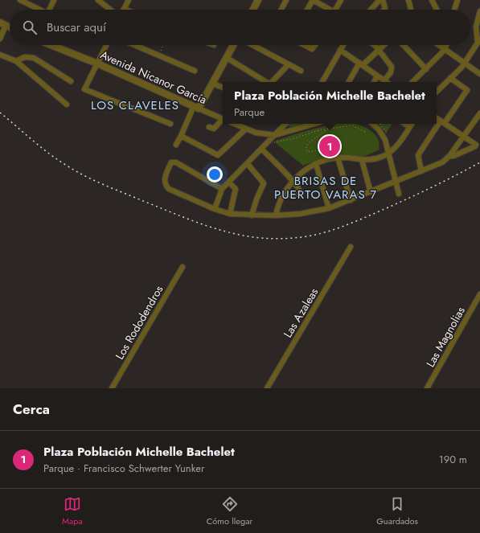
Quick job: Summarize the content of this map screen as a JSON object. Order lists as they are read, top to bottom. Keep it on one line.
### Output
{"streets":{"street":["Avenida Nicanor García","Las Azaleas","Los Rododendros","Las Magnolias"]},"districts":["LOS CLAVELES","BRISAS DE PUERTO VARAS 7"],"page":{"search":"Buscar aquí","popup":["Plaza Población Michelle Bachelet","Parque"],"pins":"1","heading":"Cerca","list":[{"mark":"1","name":"Plaza Población Michelle Bachelet","note":"Parque · Francisco Schwerter Yunker","value":"190 m"}],"nav":["Mapa","Cómo llegar","Guardados"]}}
